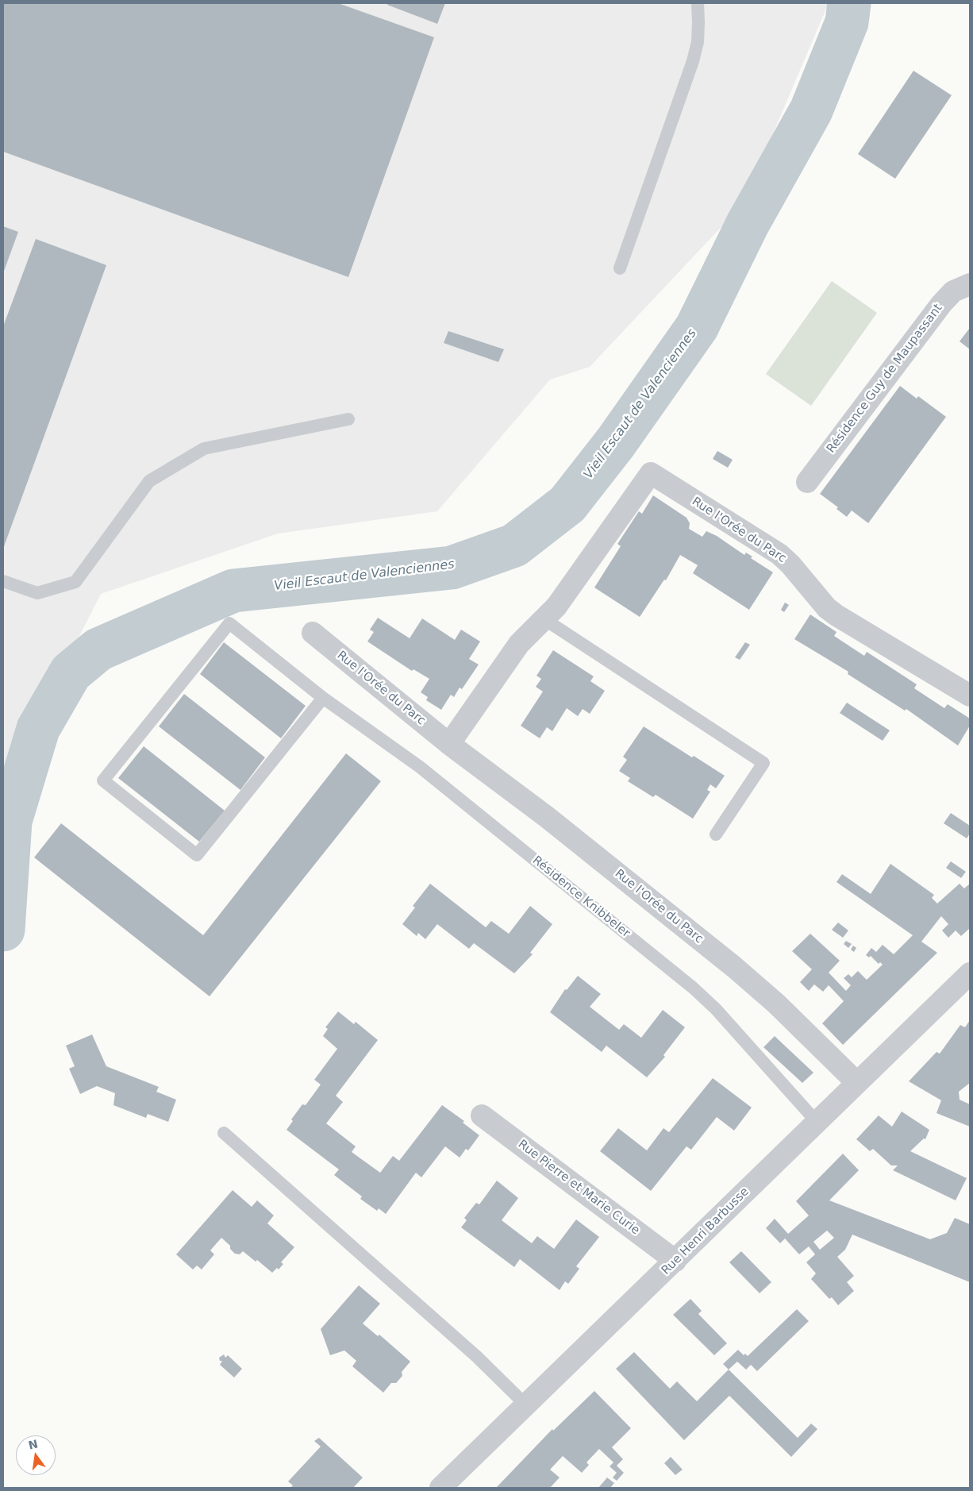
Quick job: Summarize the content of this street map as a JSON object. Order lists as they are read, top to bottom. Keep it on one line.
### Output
{"streets":{"street":["Résidence Guy de Maupassant","Rue l'Orée du Parc","Rue Pierre et Marie Curie","Rue Henri Barbusse"],"lane":["Résidence Knibbeler"]},"crossings":[["Rue l'Orée du Parc","Rue Henri Barbusse"],["Résidence Knibbeler","Rue Henri Barbusse"],["Rue Pierre et Marie Curie","Rue Henri Barbusse"]],"water":["Vieil Escaut de Valenciennes"],"north":"top"}
